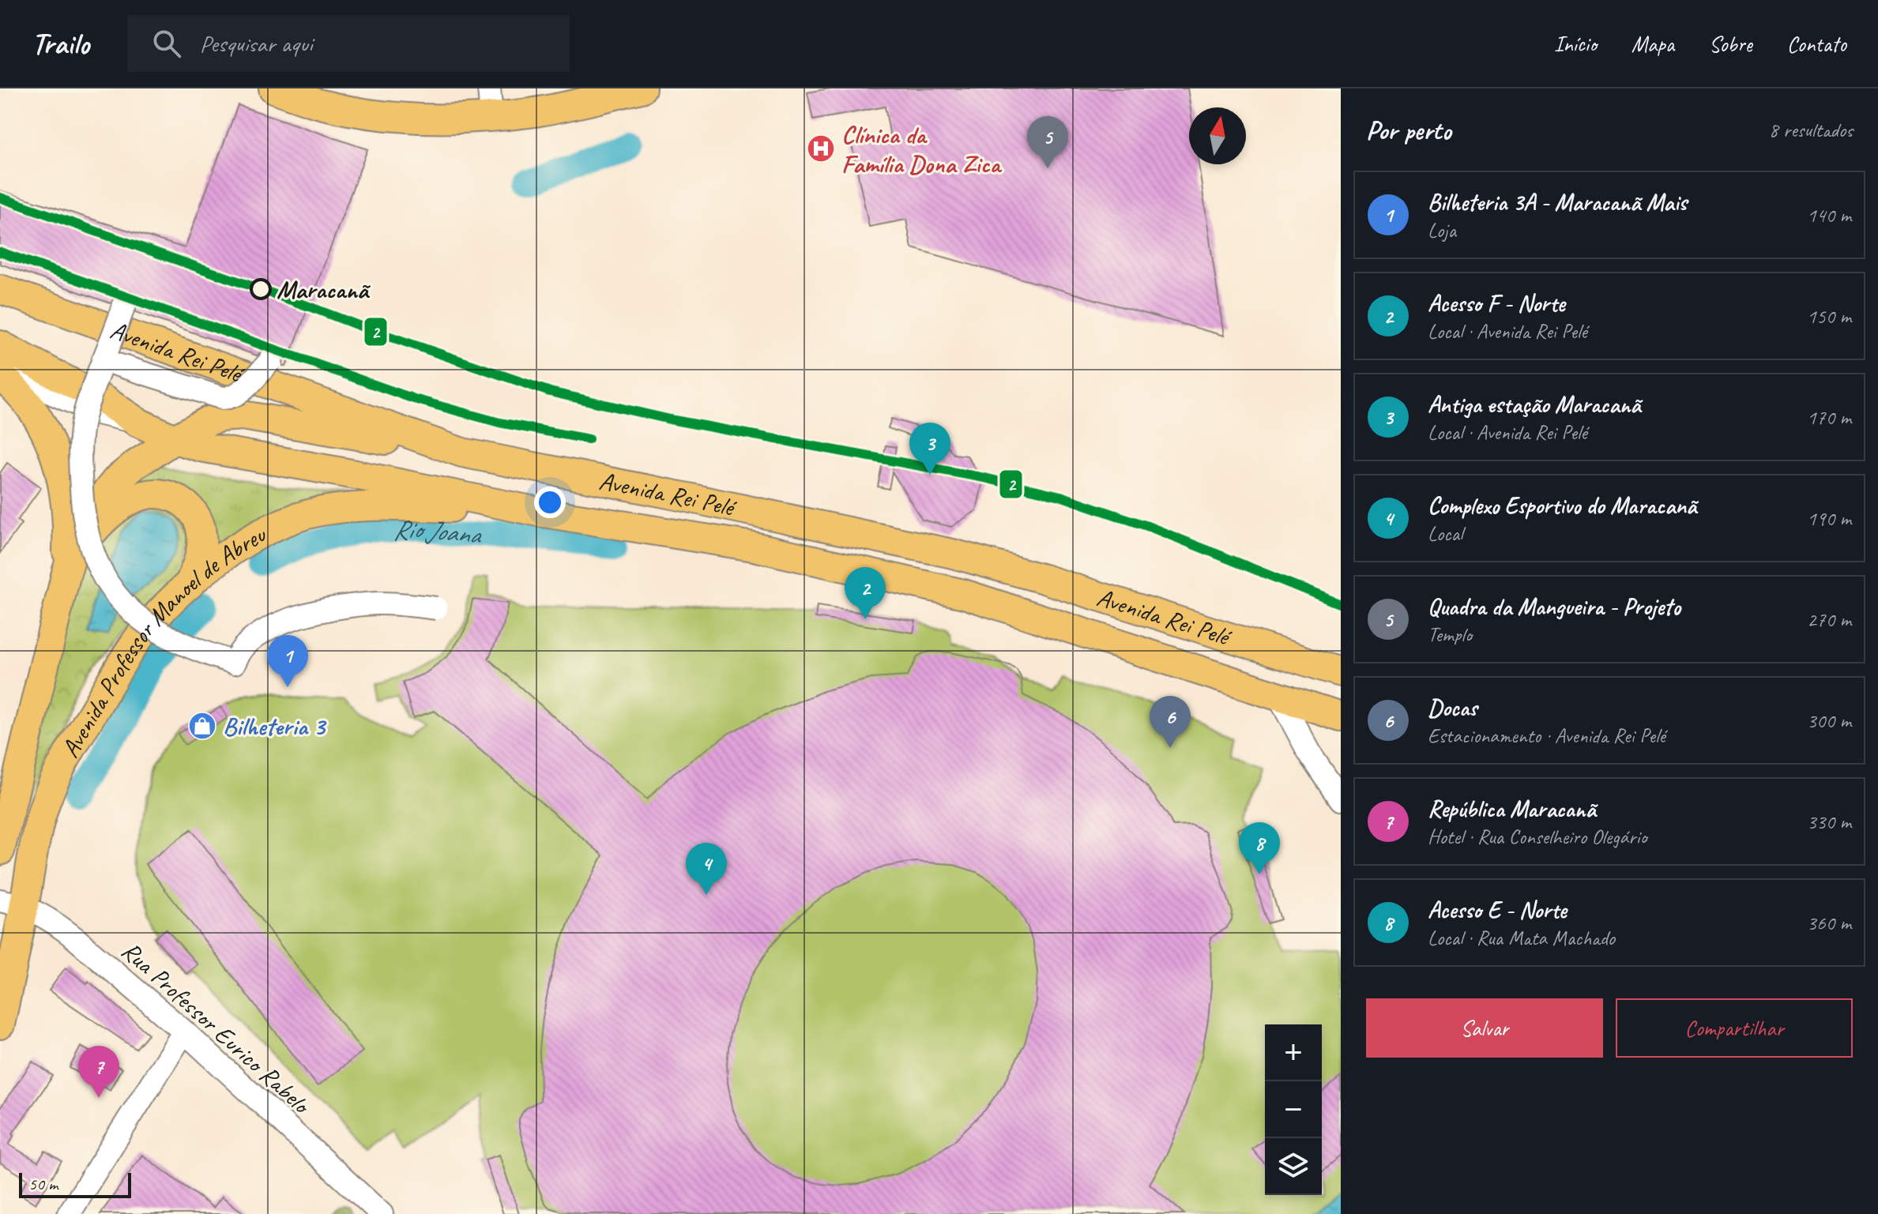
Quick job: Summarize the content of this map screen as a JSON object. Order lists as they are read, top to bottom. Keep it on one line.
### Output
{"streets":{"main road":["Avenida Rei Pelé","Avenida Professor Manoel de Abreu"],"street":["Rua Professor Eurico Rabelo"]},"crossings":[["Avenida Rei Pelé","Avenida Professor Manoel de Abreu"],["Avenida Professor Manoel de Abreu","Rua Professor Eurico Rabelo"]],"water":["Rio Joana"],"places":{"hospital":["Clínica da Família Dona Zica"],"other":["Maracanã"],"shop":["Bilheteria 3"]},"lines":["transit line 2"],"scale_bar":"50 m","north":"top","page":{"header":"Trailo","search":"Pesquisar aqui","nav":["Início","Mapa","Sobre","Contato"],"heading":["Por perto","8 resultados"],"pins":["5","3","2","1","6","8","4","7"],"list":[{"mark":"1","name":"Bilheteria 3A - Maracanã Mais","note":"Loja","value":"140 m"},{"mark":"2","name":"Acesso F - Norte","note":"Local · Avenida Rei Pelé","value":"150 m"},{"mark":"3","name":"Antiga estação Maracanã","note":"Local · Avenida Rei Pelé","value":"170 m"},{"mark":"4","name":"Complexo Esportivo do Maracanã","note":"Local","value":"190 m"},{"mark":"5","name":"Quadra da Mangueira - Projeto","note":"Templo","value":"270 m"},{"mark":"6","name":"Docas","note":"Estacionamento · Avenida Rei Pelé","value":"300 m"},{"mark":"7","name":"República Maracanã","note":"Hotel · Rua Conselheiro Olegário","value":"330 m"},{"mark":"8","name":"Acesso E - Norte","note":"Local · Rua Mata Machado","value":"360 m"}],"buttons":["Salvar","Compartilhar"],"map_buttons":["+","−"],"scale":"50 m"}}
